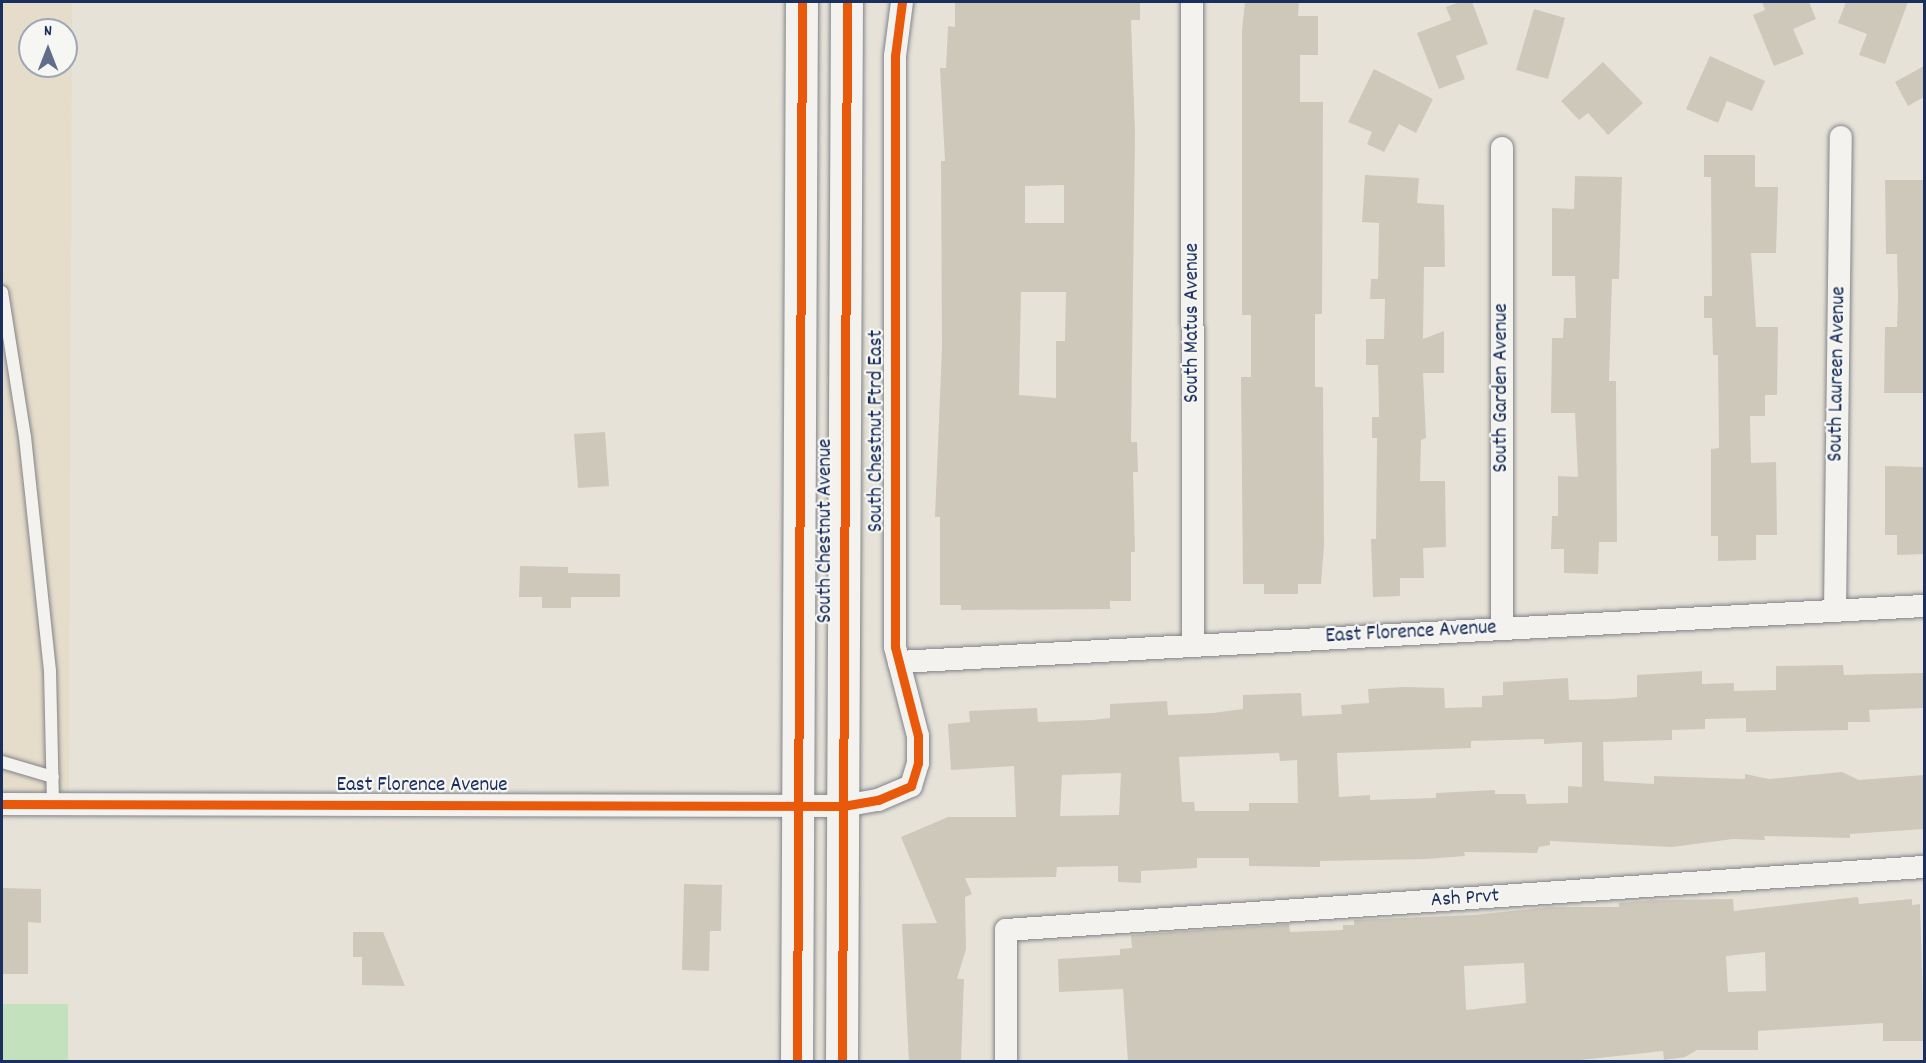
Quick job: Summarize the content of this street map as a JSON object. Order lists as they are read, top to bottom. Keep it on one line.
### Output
{"streets":{"main road":["South Chestnut Avenue"],"street":["South Matus Avenue","South Laureen Avenue","South Garden Avenue","South Chestnut Ftrd East","East Florence Avenue","Ash Prvt"]},"crossings":[["South Matus Avenue","East Florence Avenue"],["South Laureen Avenue","East Florence Avenue"],["South Garden Avenue","East Florence Avenue"],["South Chestnut Ftrd East","South Chestnut Avenue"],["South Chestnut Ftrd East","East Florence Avenue"],["South Chestnut Avenue","East Florence Avenue"]],"north":"top"}
